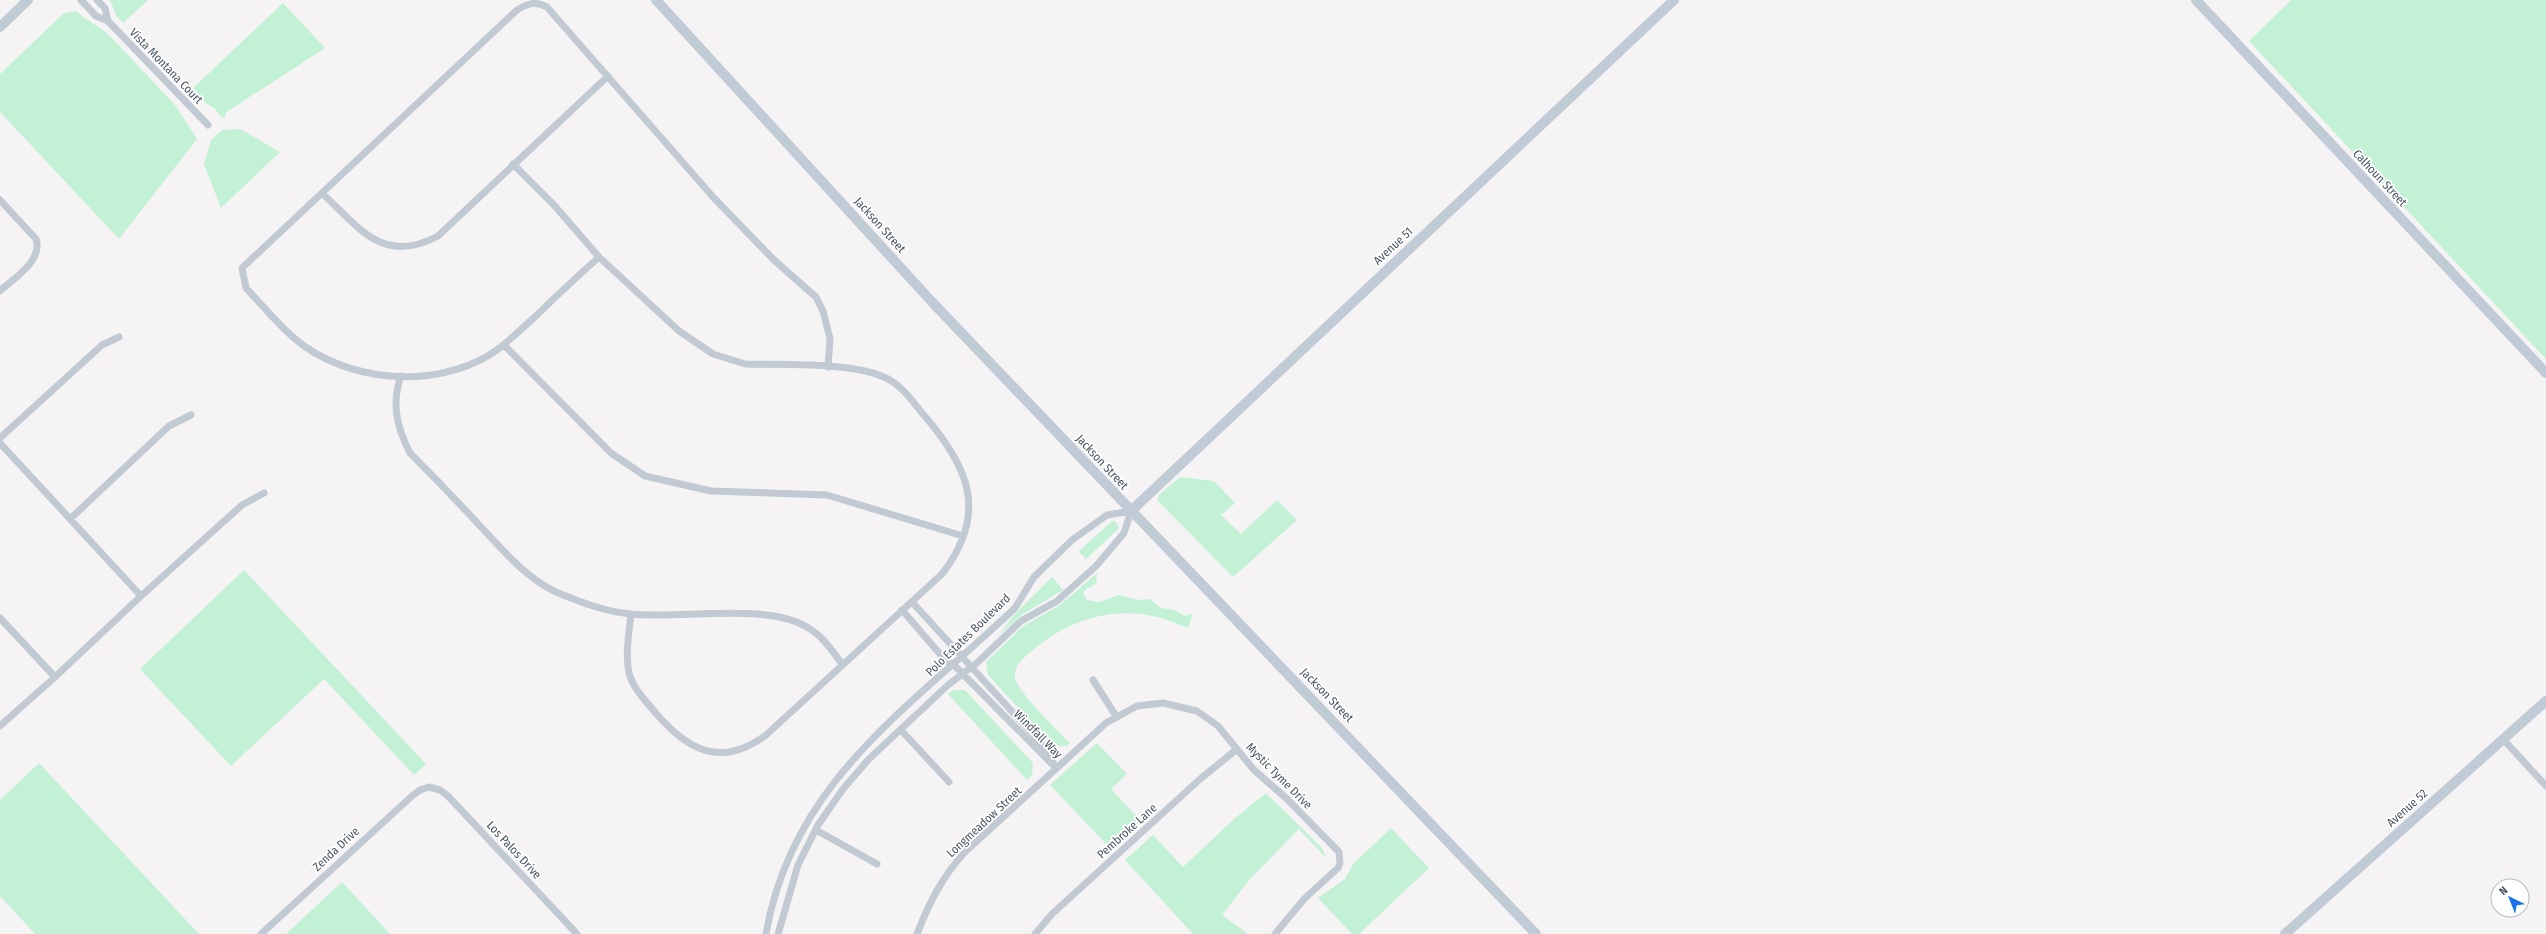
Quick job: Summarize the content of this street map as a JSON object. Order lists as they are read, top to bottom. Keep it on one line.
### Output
{"streets":{"main road":["Calhoun Street","Jackson Street","Avenue 51","Avenue 52"],"street":["Vista Montana Court","Polo Estates Boulevard","Windfall Way","Mystic Tyme Drive","Longmeadow Street","Pembroke Lane","Zenda Drive","Los Palos Drive"]},"crossings":[["Jackson Street","Avenue 51"],["Jackson Street","Polo Estates Boulevard"],["Avenue 51","Polo Estates Boulevard"],["Polo Estates Boulevard","Windfall Way"],["Windfall Way","Mystic Tyme Drive"],["Windfall Way","Longmeadow Street"],["Mystic Tyme Drive","Longmeadow Street"],["Mystic Tyme Drive","Pembroke Lane"],["Zenda Drive","Los Palos Drive"]],"north":"top left"}
